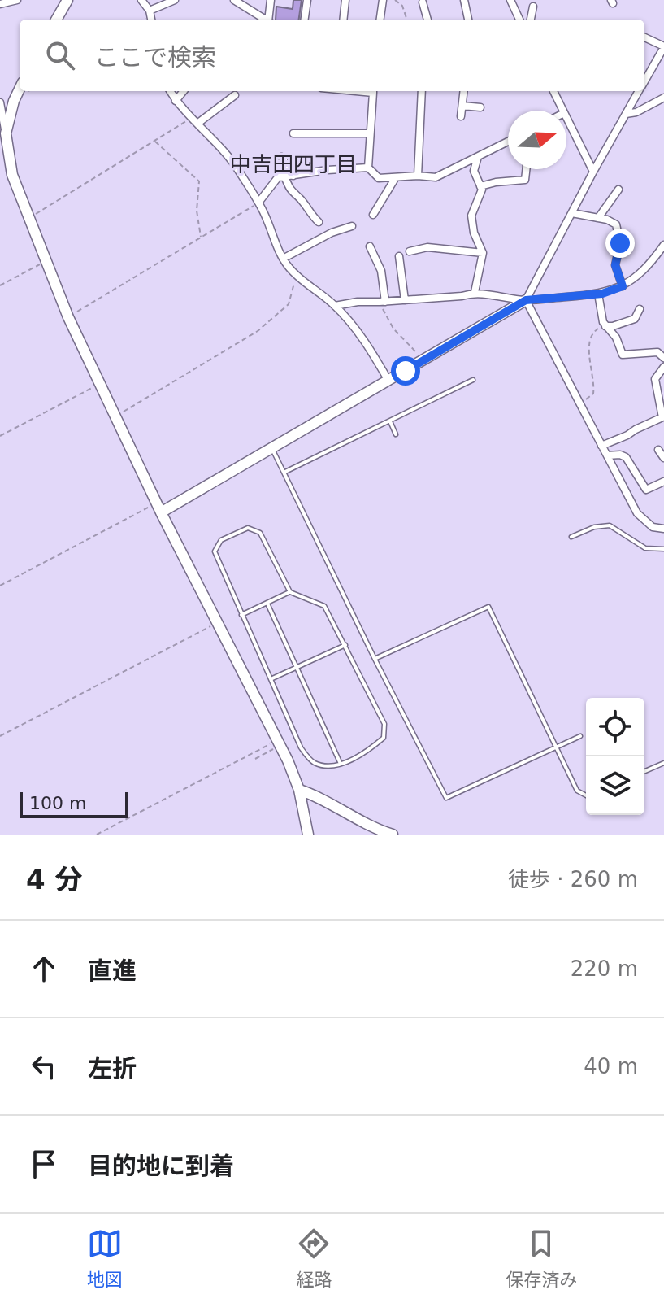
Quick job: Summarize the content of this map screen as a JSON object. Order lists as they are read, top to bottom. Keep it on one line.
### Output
{"districts":["中吉田四丁目"],"scale_bar":"100 m","north":"right","page":{"search":"ここで検索","scale":"100 m","heading":["4 分","徒歩 · 260 m"],"list":[["直進","220 m"],["左折","40 m"],"目的地に到着"],"nav":["地図","経路","保存済み"]}}
